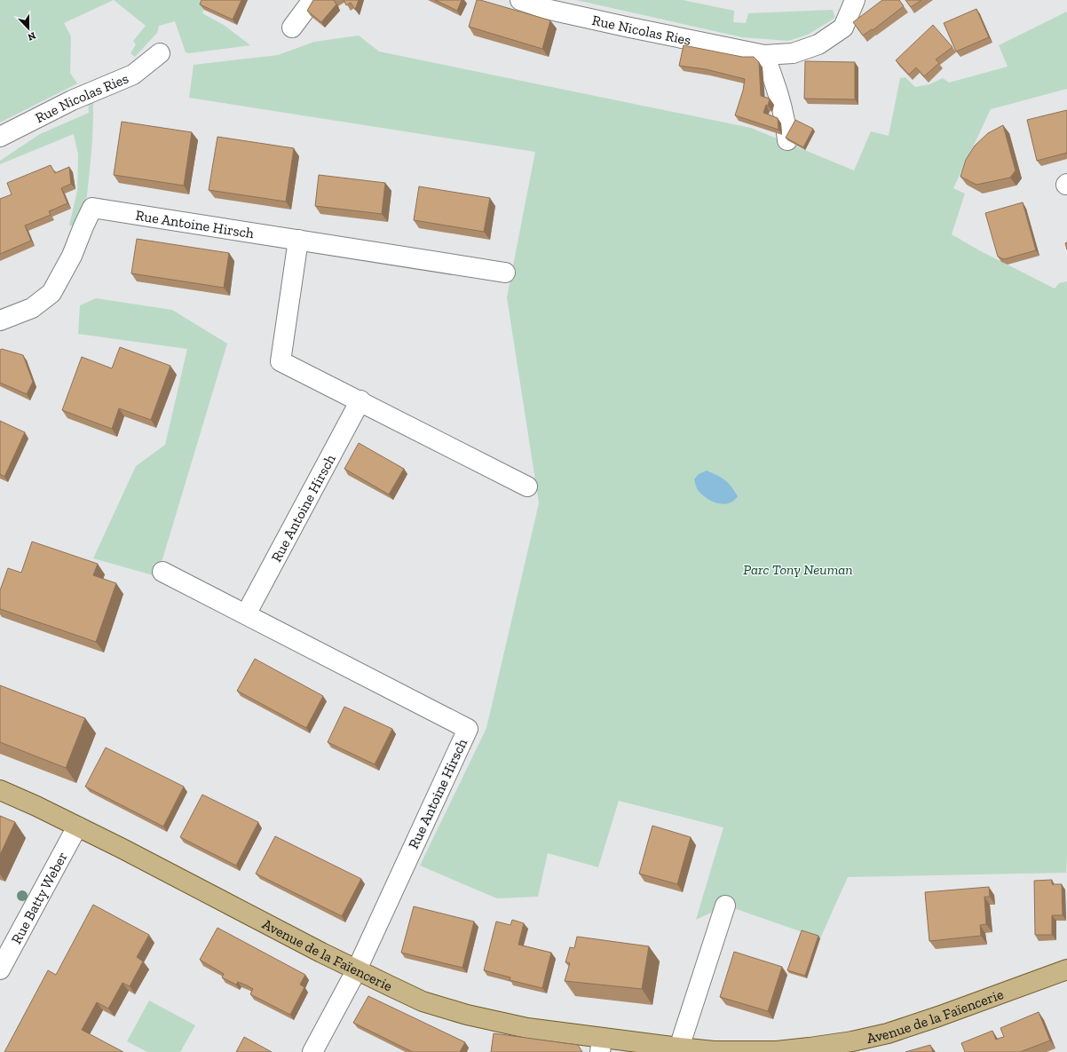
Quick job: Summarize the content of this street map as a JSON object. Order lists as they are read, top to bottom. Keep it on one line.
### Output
{"streets":{"main road":["Avenue de la Faïencerie"],"street":["Rue Nicolas Ries","Rue Antoine Hirsch","Rue Batty Weber"]},"crossings":[["Rue Antoine Hirsch","Avenue de la Faïencerie"],["Rue Batty Weber","Avenue de la Faïencerie"]],"parks":["Parc Tony Neuman"],"north":"bottom"}
